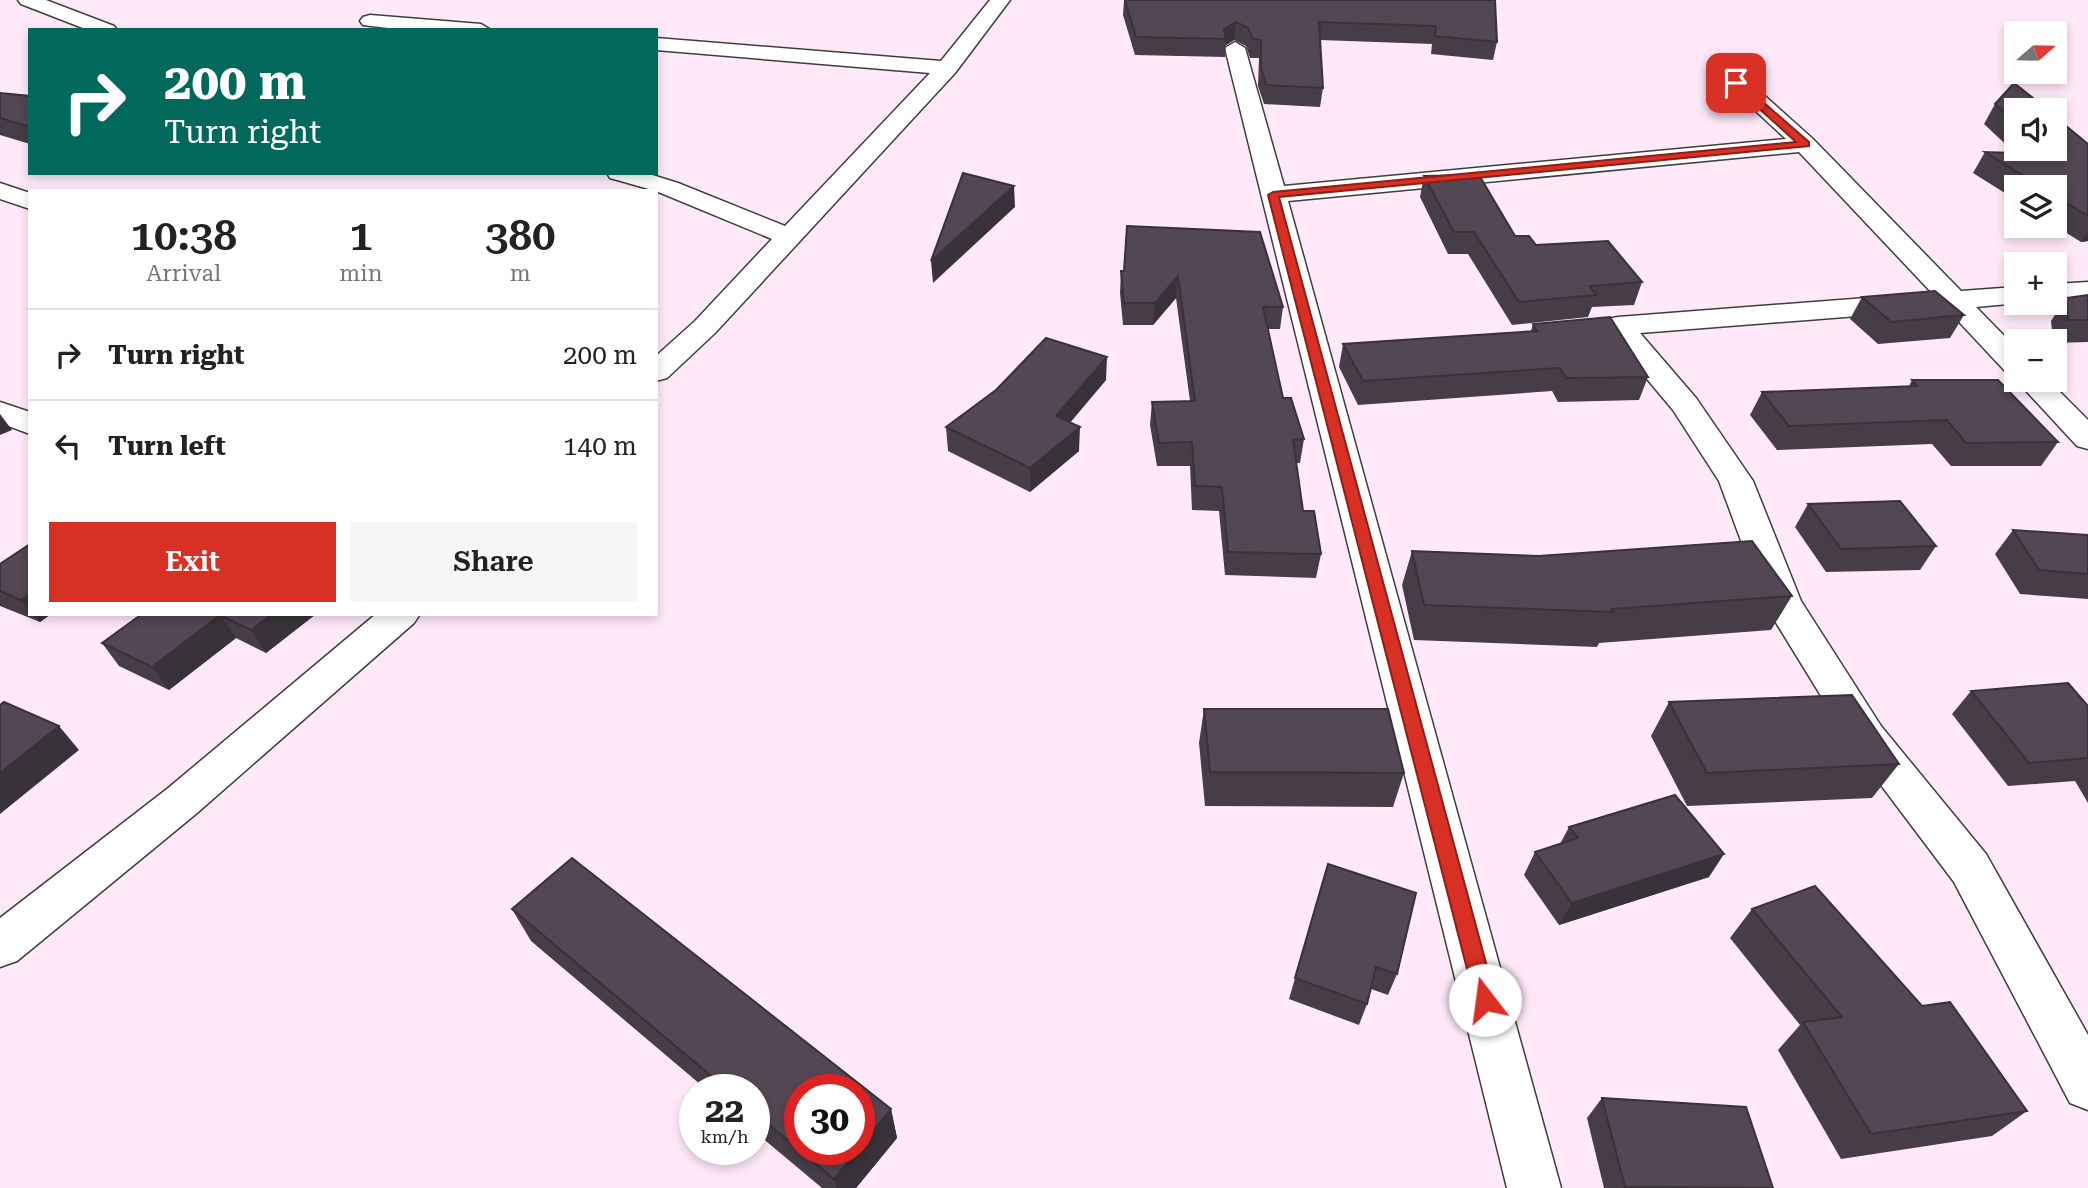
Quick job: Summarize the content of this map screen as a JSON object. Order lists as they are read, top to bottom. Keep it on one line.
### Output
{"north":"right","page":{"map_buttons":["+","−"],"turn":["200 m","Turn right"],"eta":["10:38","Arrival","1","min","380","m"],"list":[{"name":"Turn right","value":"200 m"},{"name":"Turn left","value":"140 m"}],"buttons":["Exit","Share"],"speed":"22 km/h","limit":"30"}}
